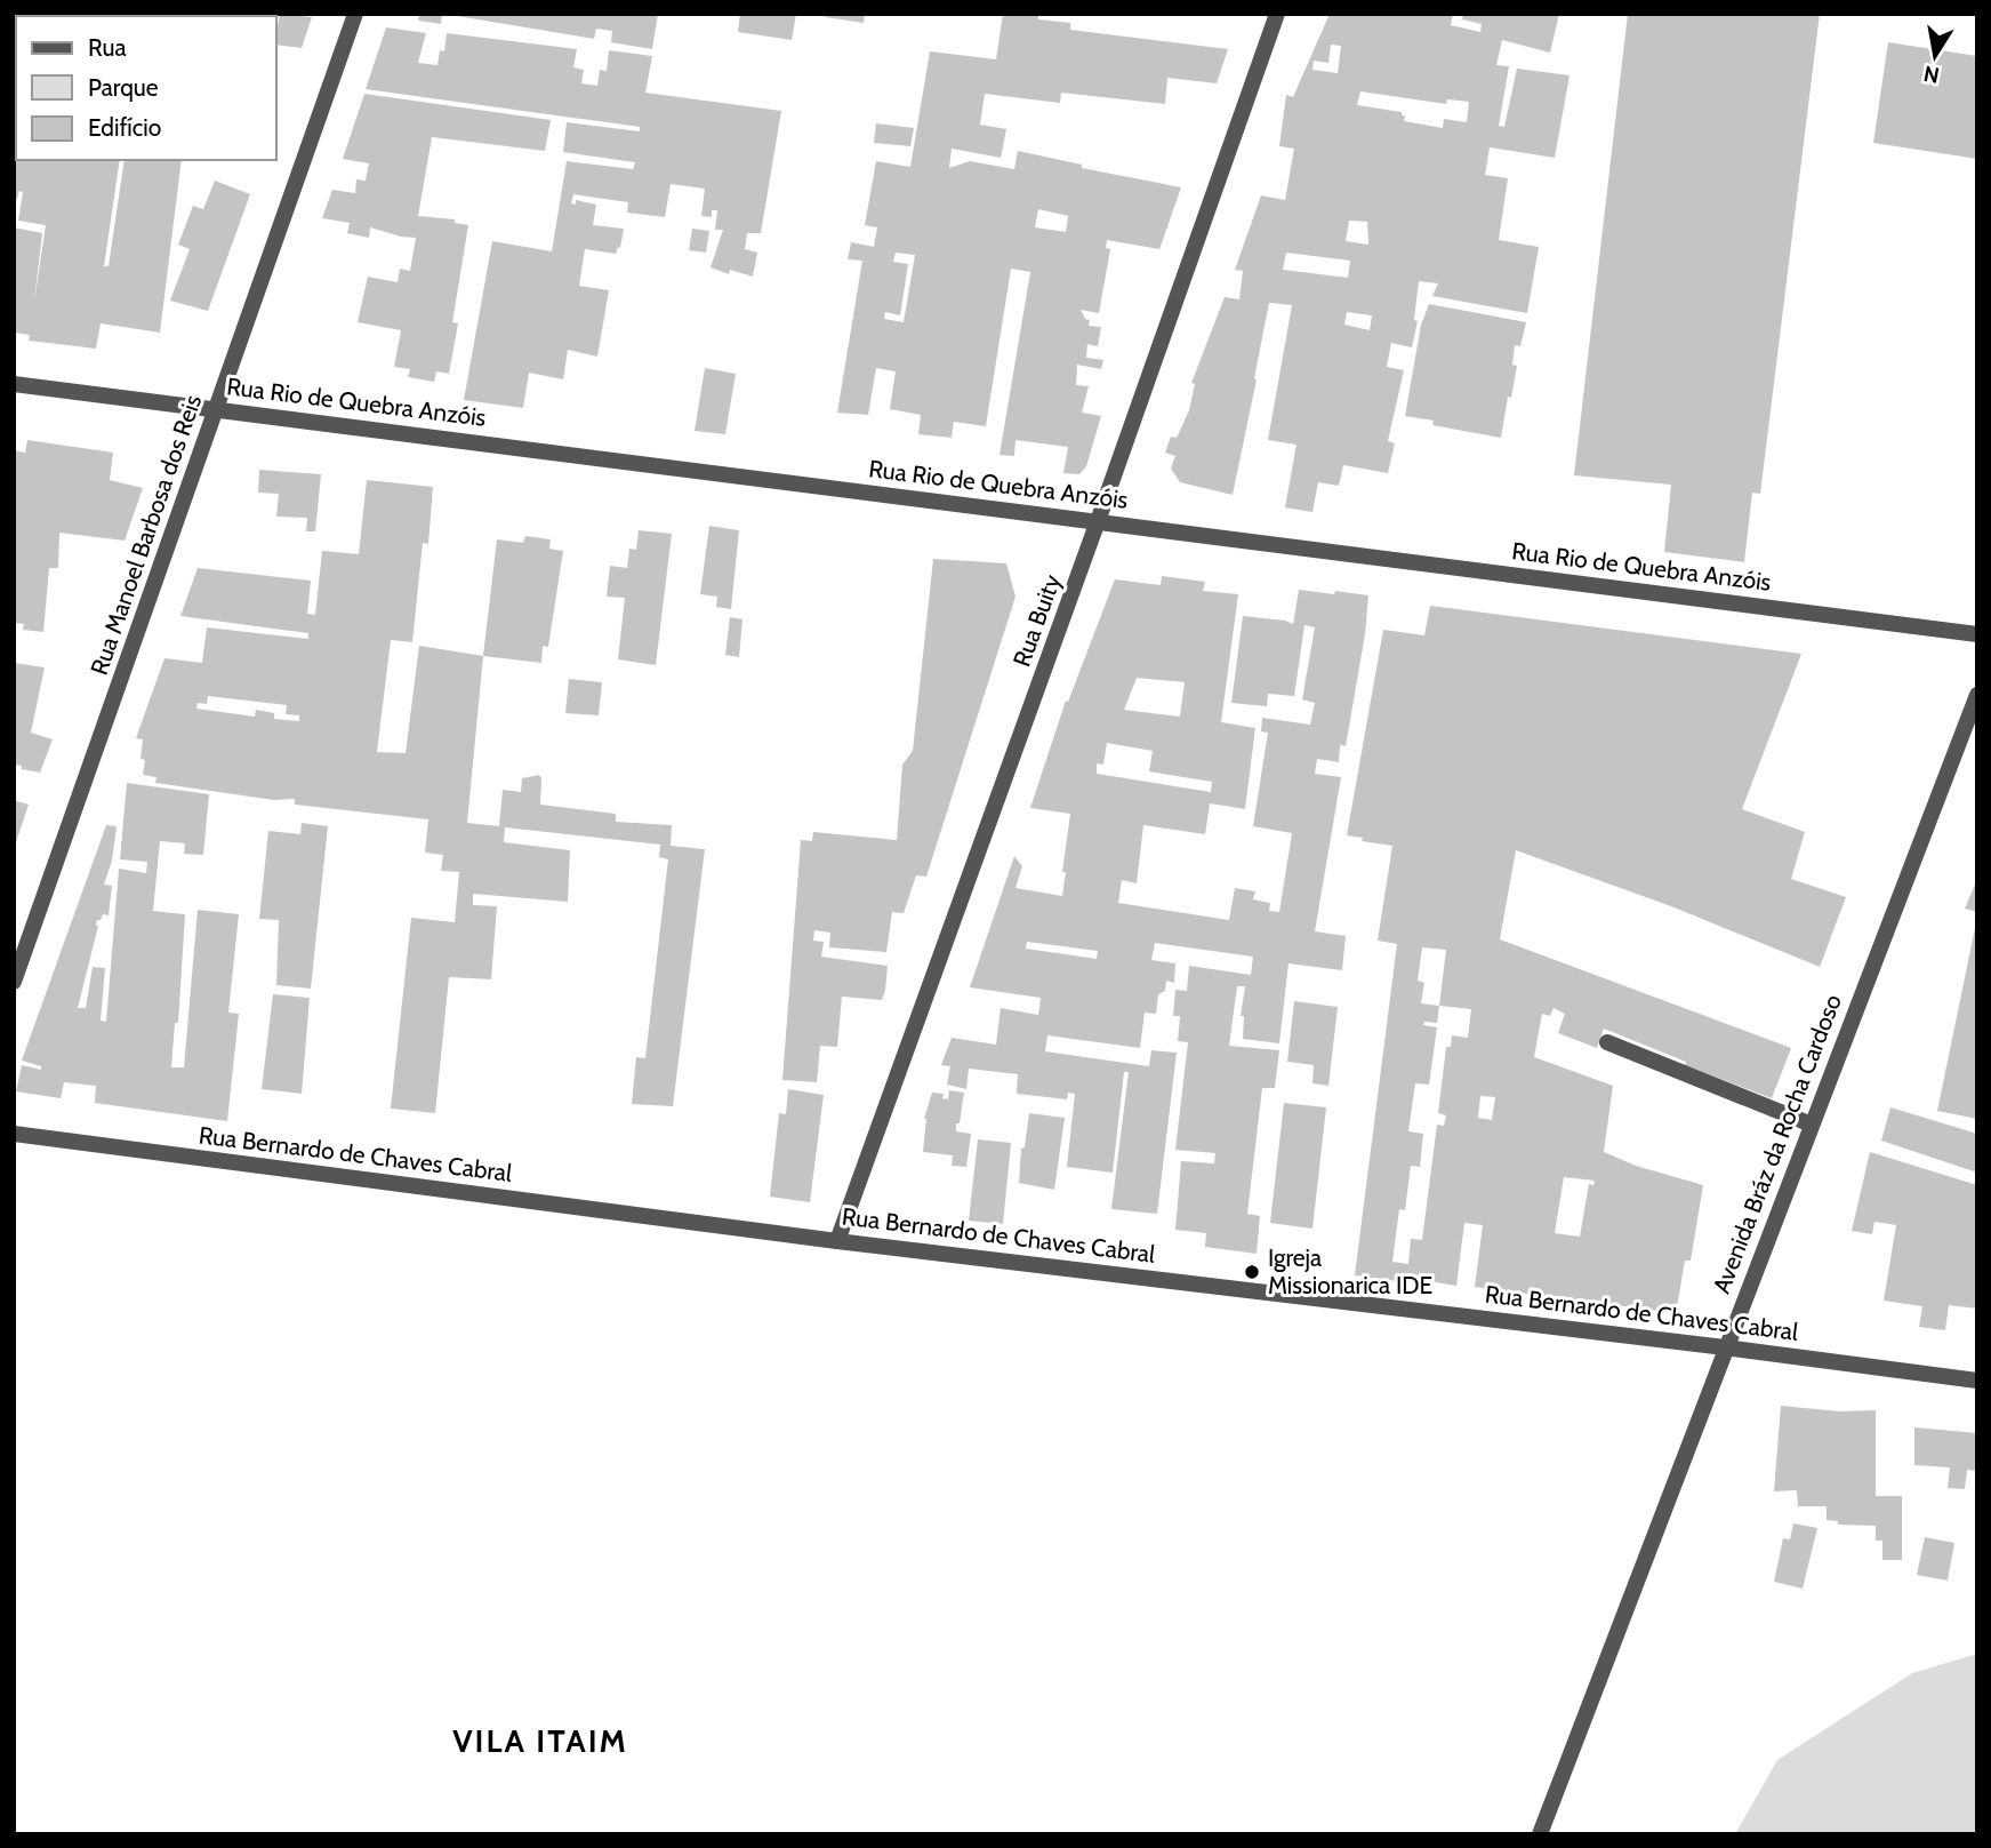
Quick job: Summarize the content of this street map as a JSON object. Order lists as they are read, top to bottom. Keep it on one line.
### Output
{"streets":{"street":["Rua Rio de Quebra Anzóis","Rua Manoel Barbosa dos Reis","Rua Buity","Avenida Bráz da Rocha Cardoso","Rua Bernardo de Chaves Cabral"]},"crossings":[["Rua Rio de Quebra Anzóis","Rua Manoel Barbosa dos Reis"],["Rua Rio de Quebra Anzóis","Rua Buity"],["Rua Buity","Rua Bernardo de Chaves Cabral"],["Avenida Bráz da Rocha Cardoso","Rua Bernardo de Chaves Cabral"]],"districts":["VILA ITAIM"],"places":["Igreja Missionarica IDE"],"legend":["Rua","Parque","Edifício"],"north":"bottom"}
